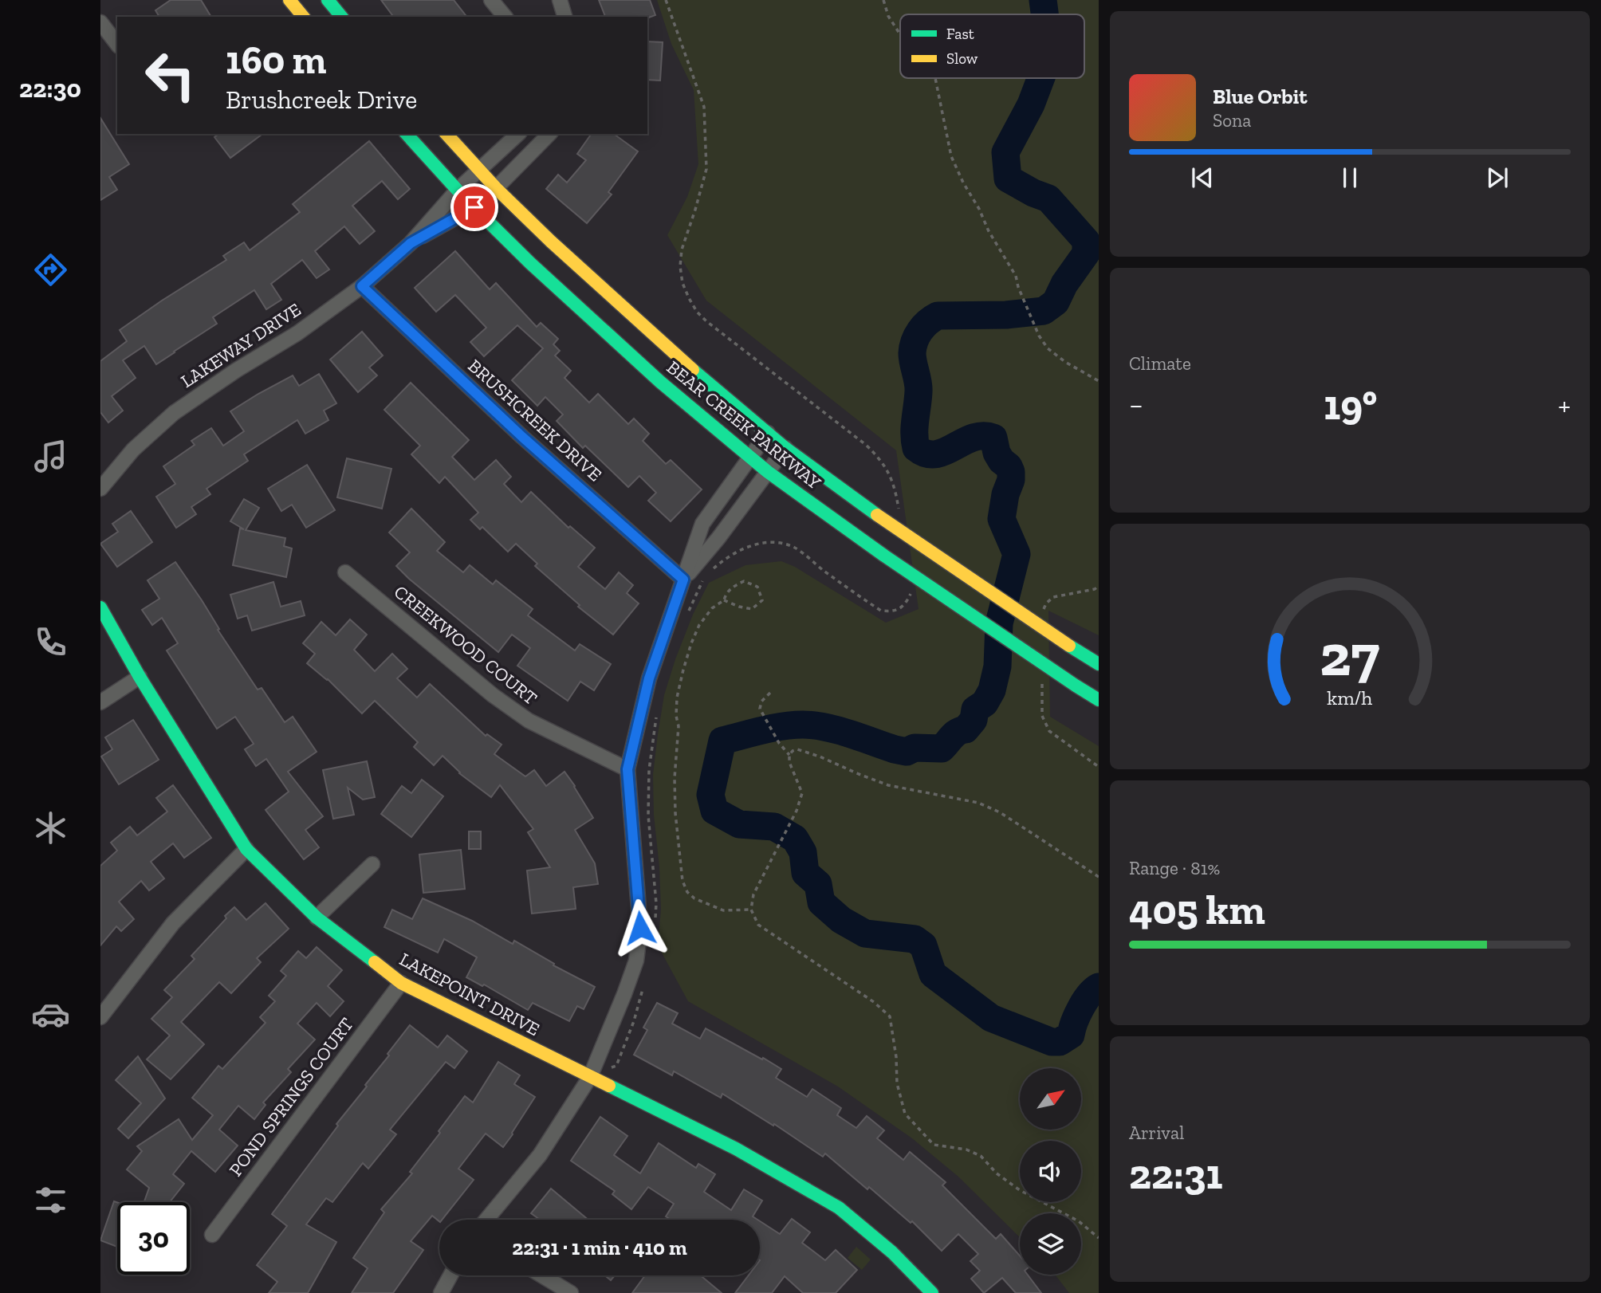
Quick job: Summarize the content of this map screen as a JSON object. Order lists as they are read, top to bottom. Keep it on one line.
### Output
{"streets":{"main road":["BEAR CREEK PARKWAY","LAKEPOINT DRIVE"],"street":["LAKEWAY DRIVE","BRUSHCREEK DRIVE","CREEKWOOD COURT","POND SPRINGS COURT"]},"crossings":[["LAKEWAY DRIVE","BRUSHCREEK DRIVE"],["LAKEWAY DRIVE","BEAR CREEK PARKWAY"],["LAKEPOINT DRIVE","POND SPRINGS COURT"]],"legend":["Fast","Slow"],"north":"top right","page":{"tabs":"22:30","turn":["160 m","Brushcreek Drive"],"song":["Blue Orbit","Sona"],"tile":["Climate",["Range · 81%","405 km"],["Arrival","22:31"]],"heat":["−","19°","+"],"limit":"30","trip":"22:31 · 1 min · 410 m","gauge":["27","km/h"]}}
